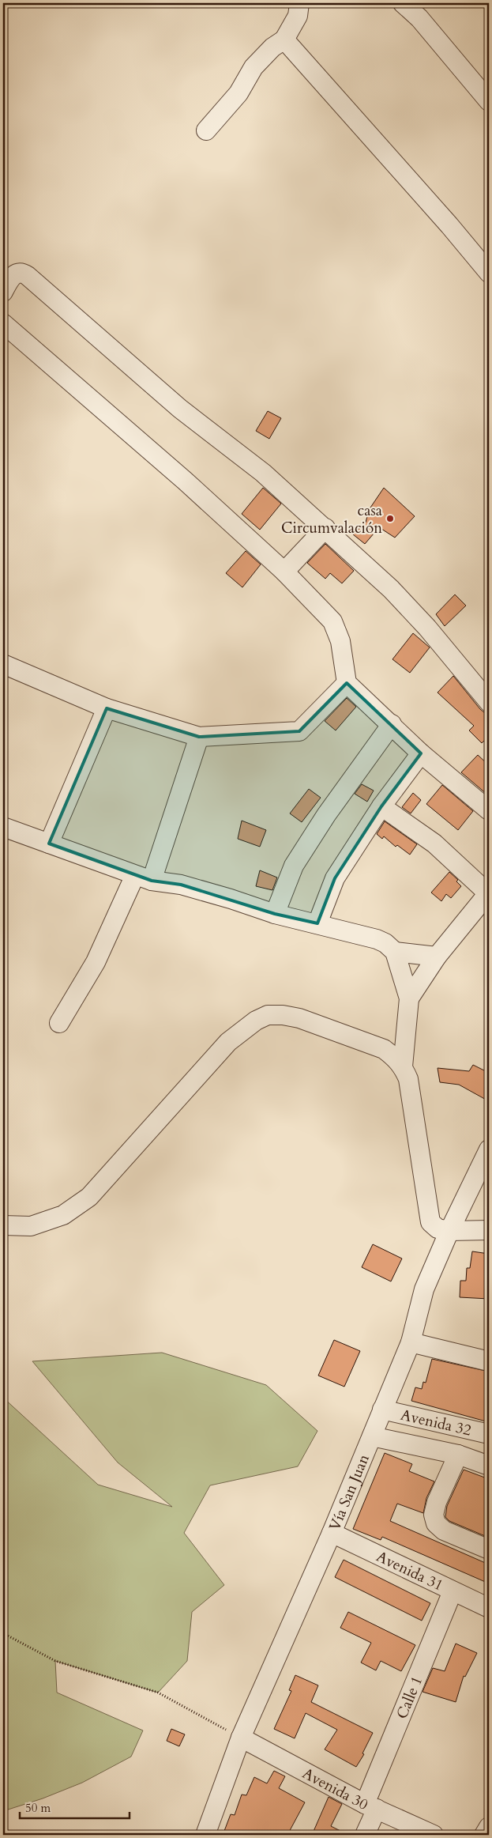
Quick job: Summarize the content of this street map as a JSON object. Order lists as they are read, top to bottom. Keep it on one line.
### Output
{"streets":{"street":["Avenida 32","Vía San Juan","Avenida 31","Calle 1","Avenida 30"]},"crossings":[["Avenida 32","Vía San Juan"],["Vía San Juan","Avenida 31"],["Vía San Juan","Avenida 30"],["Avenida 31","Calle 1"],["Calle 1","Avenida 30"]],"places":["casa Circumvalación"],"scale_bar":"50 m"}
